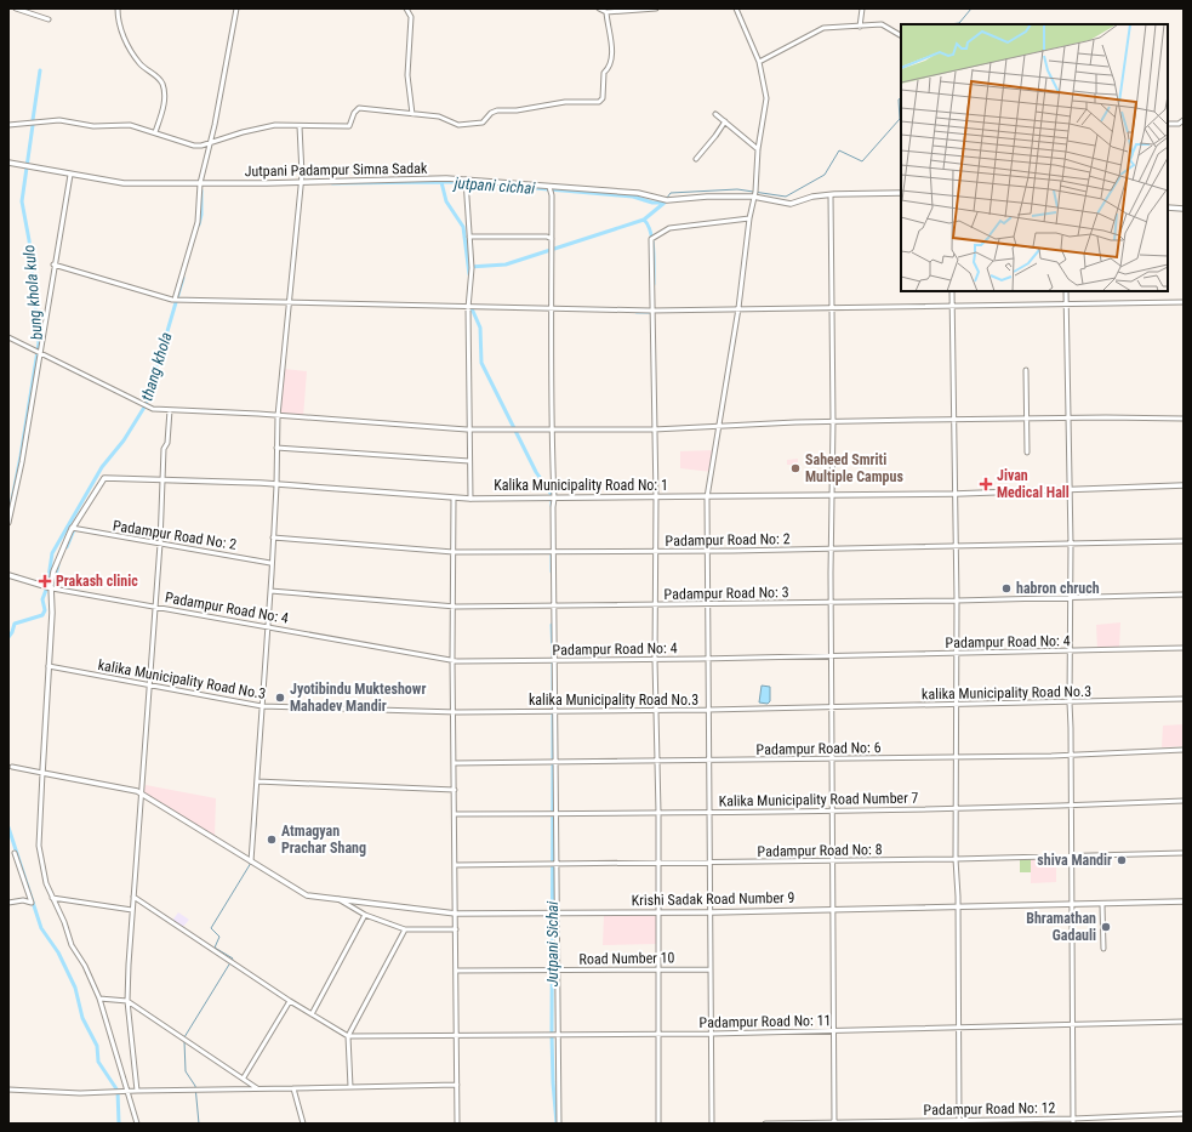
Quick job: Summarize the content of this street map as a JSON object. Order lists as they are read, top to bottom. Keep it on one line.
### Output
{"streets":{"street":["Jutpani Padampur Simna Sadak","Kalika Municipality Road No: 1","Padampur Road No: 2","Padampur Road No: 3","Padampur Road No: 4","kalika Municipality Road No.3","Padampur Road No: 6","Kalika Municipality Road Number 7","Padampur Road No: 8","Krishi Sadak Road Number 9","Road Number 10","Padampur Road No: 11","Padampur Road No: 12"]},"crossings":[["Kalika Municipality Road No: 1","Padampur Road No: 2"],["Kalika Municipality Road No: 1","Padampur Road No: 4"],["Kalika Municipality Road No: 1","kalika Municipality Road No.3"]],"water":["jutpani cichai","bung khola kulo","thang khola","Jutpani Sichai"],"places":{"other":["Saheed Smriti Multiple Campus","habron chruch","Jyotibindu Mukteshowr Mahadev Mandir","Atmagyan Prachar Shang","shiva Mandir","Bhramathan Gadauli"],"health":["Jivan Medical Hall","Prakash clinic"]}}
